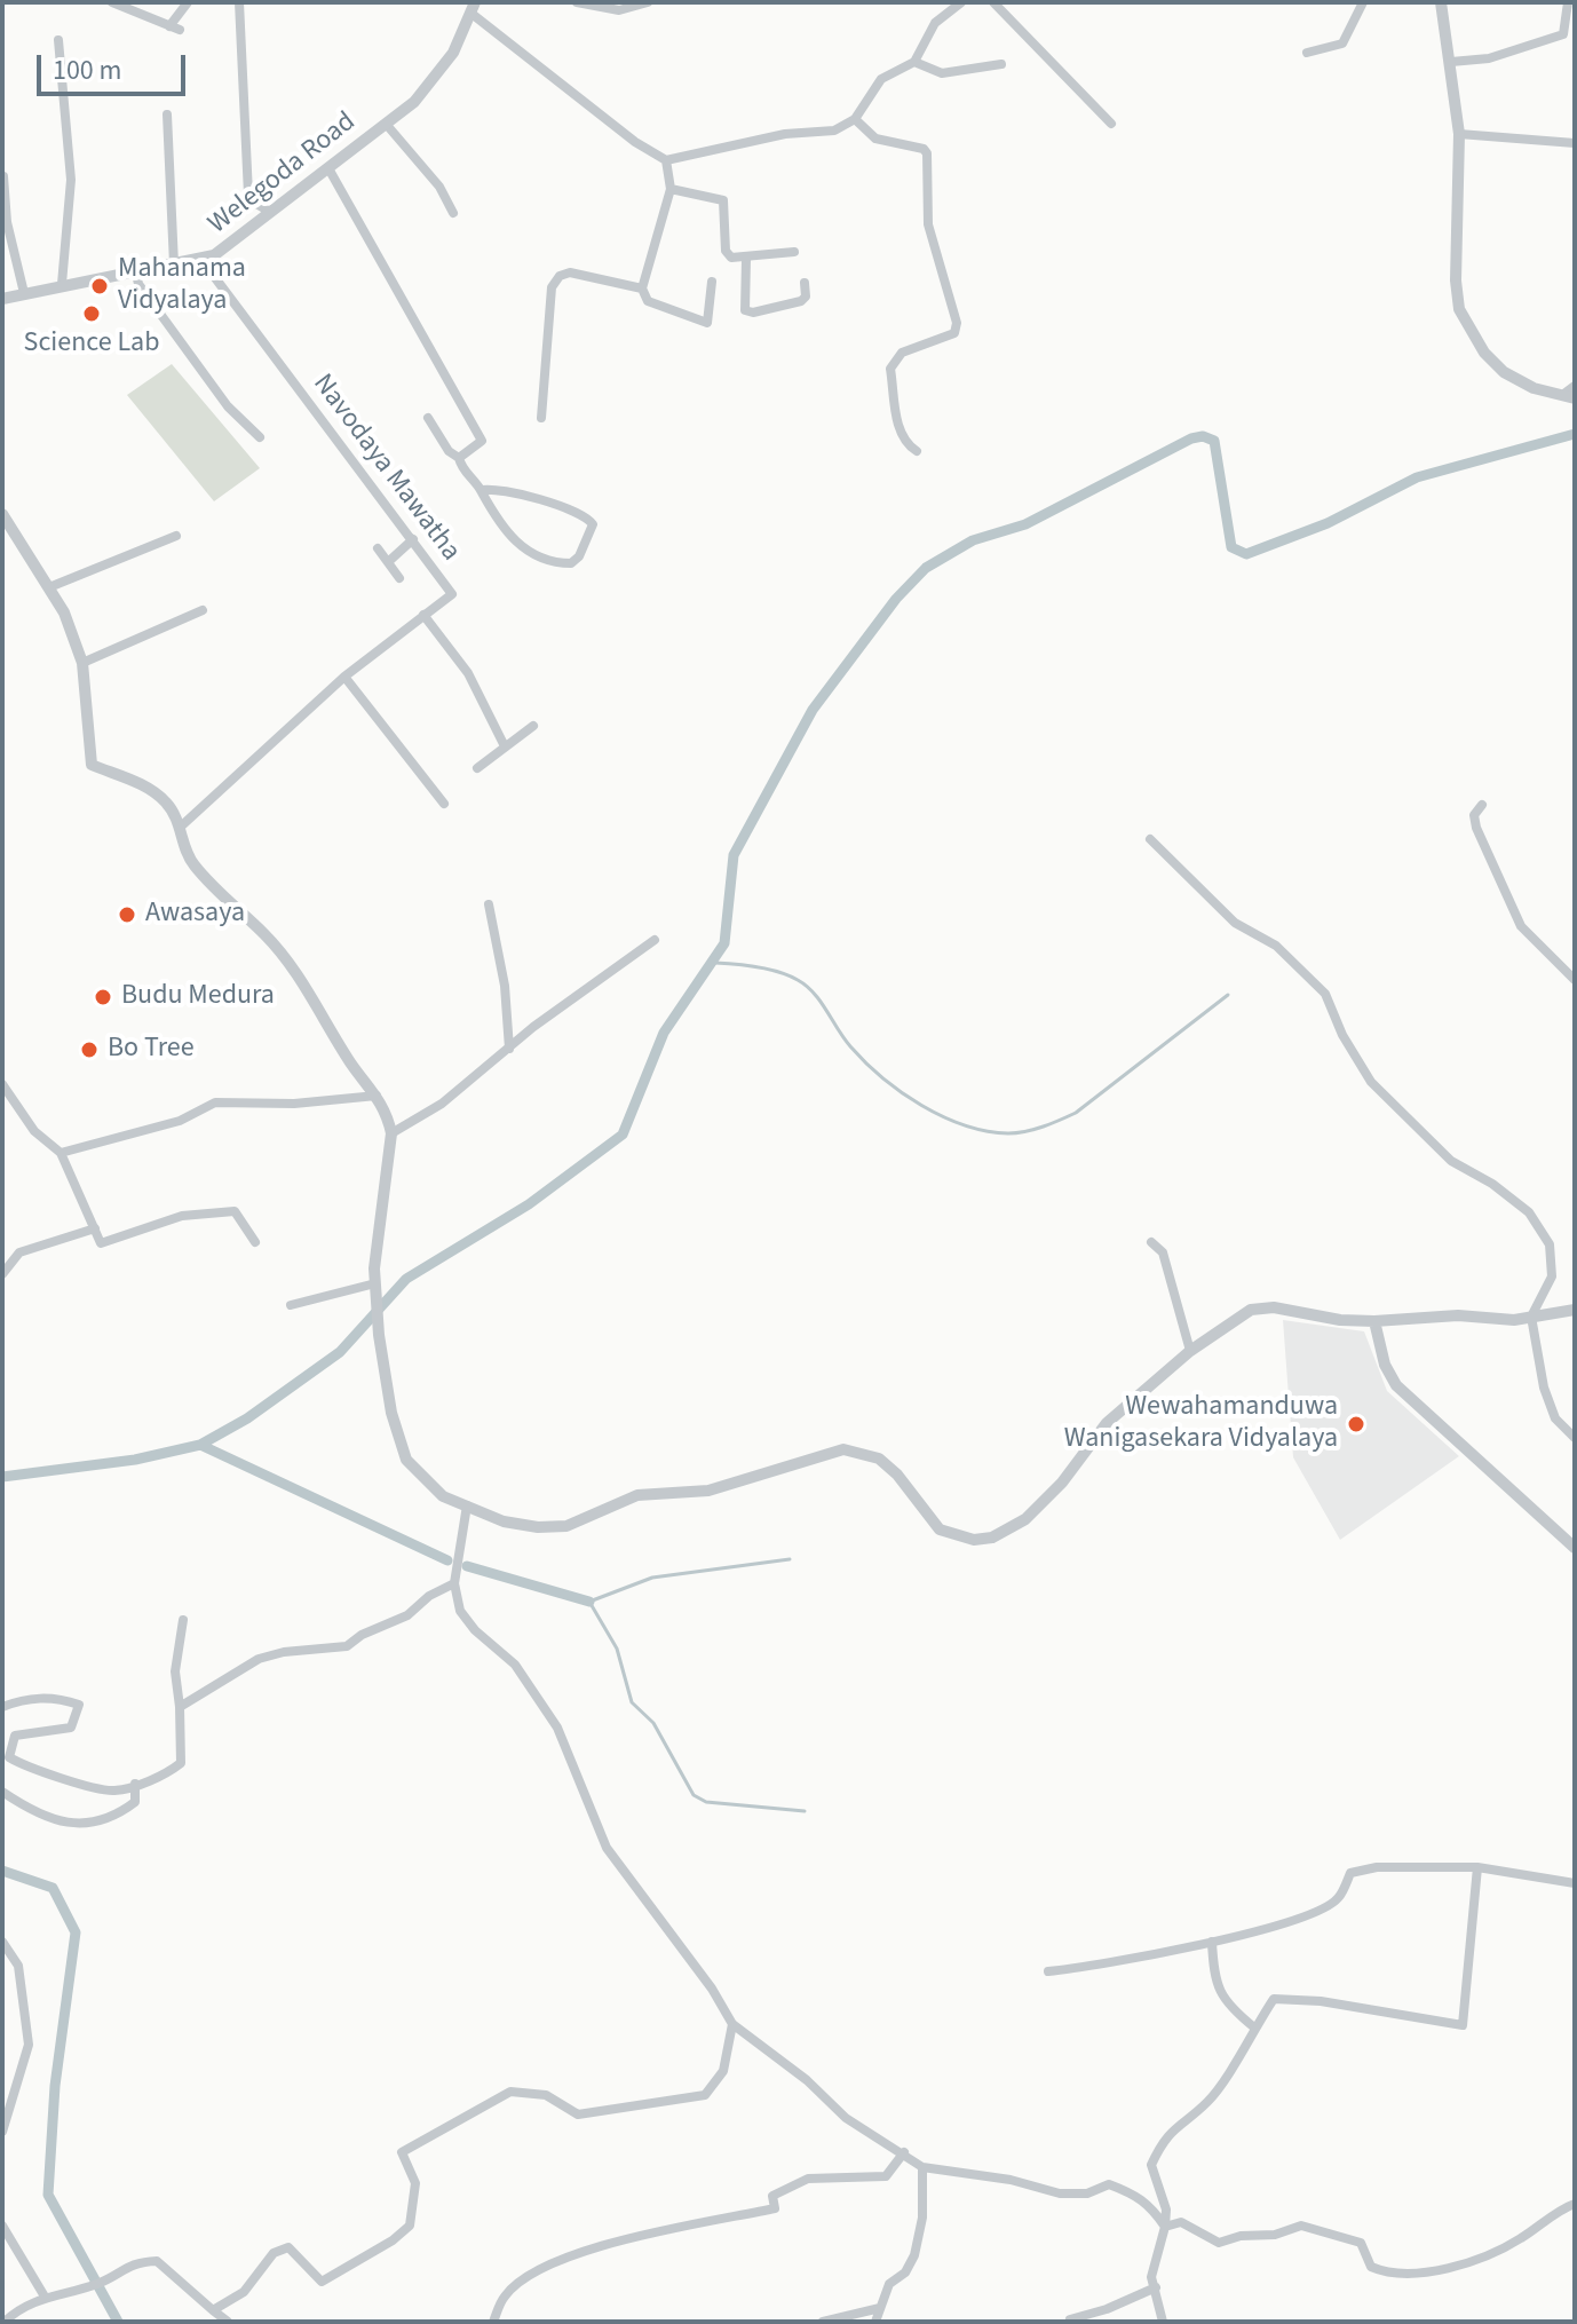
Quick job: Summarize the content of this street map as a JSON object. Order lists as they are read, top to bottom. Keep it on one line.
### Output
{"streets":{"street":["Welegoda Road","Navodaya Mawatha"]},"crossings":[["Welegoda Road","Navodaya Mawatha"]],"places":["Mahanama Vidyalaya","Science Lab","Awasaya","Budu Medura","Bo Tree","Wewahamanduwa Wanigasekara Vidyalaya"],"scale_bar":"100 m"}
